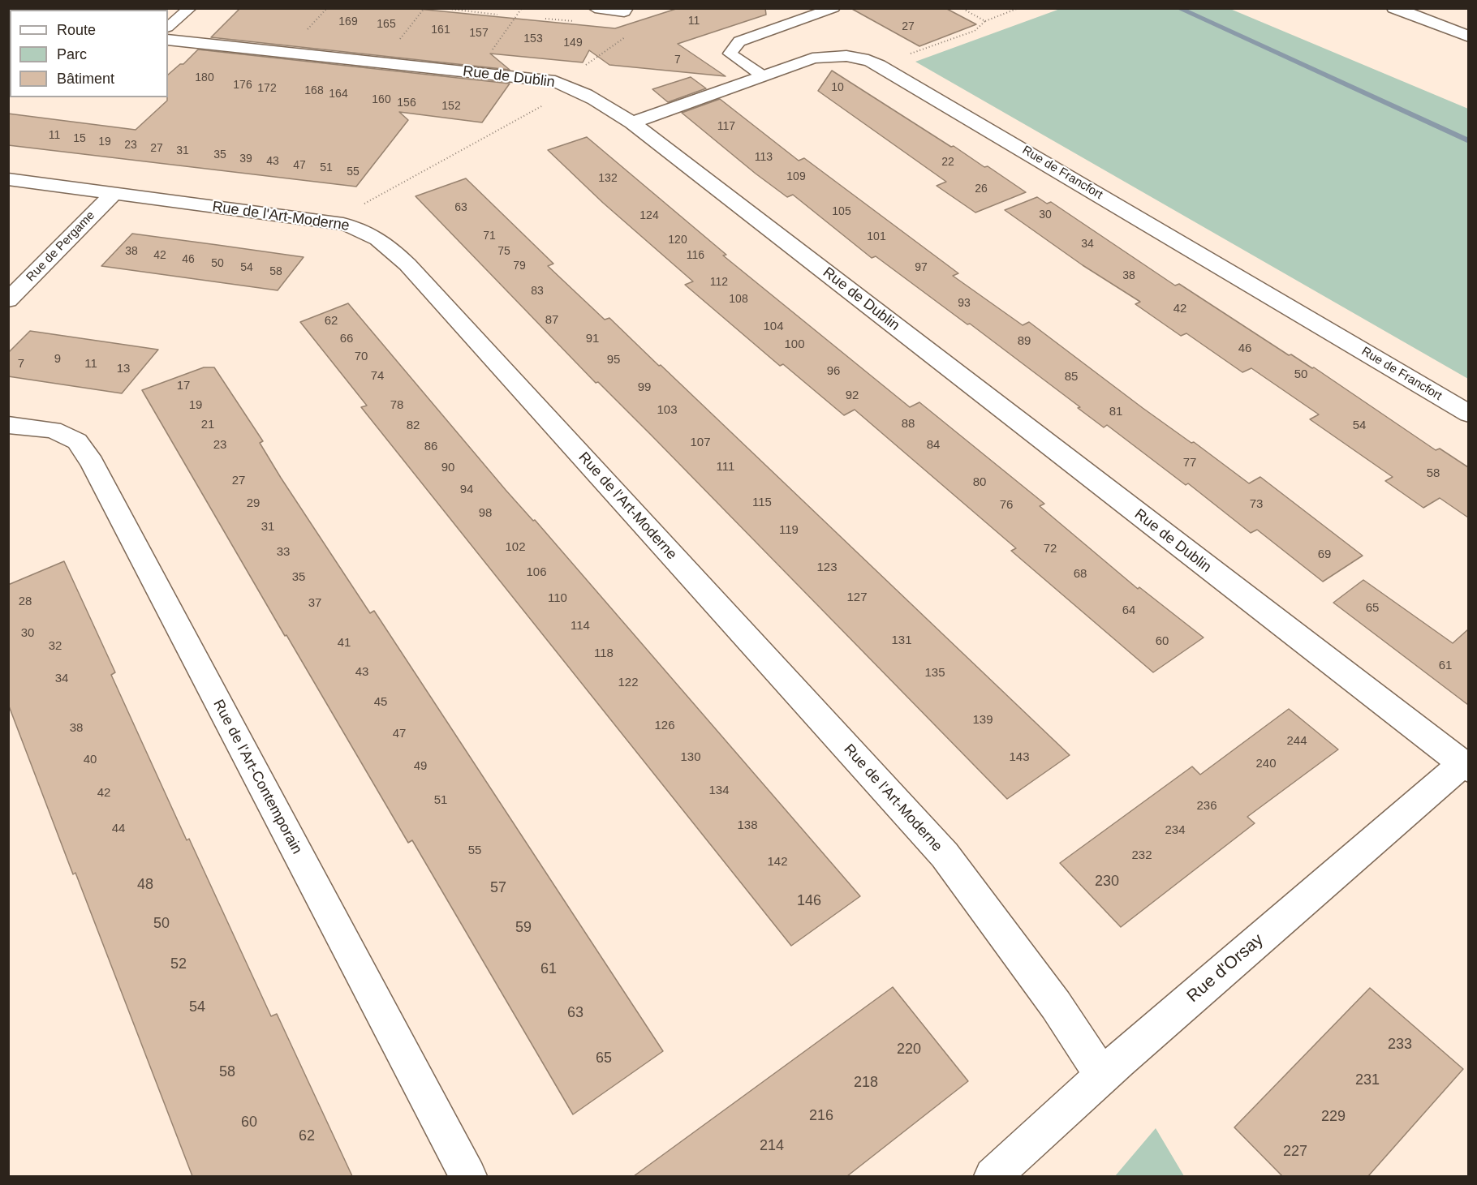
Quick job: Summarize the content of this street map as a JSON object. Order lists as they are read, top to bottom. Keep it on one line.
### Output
{"streets":{"street":["Rue de Dublin","Rue de Francfort","Rue de l'Art-Moderne","Rue de Pergame","Rue de l'Art-Contemporain","Rue d'Orsay"]},"crossings":[["Rue de Dublin","Rue de Francfort"],["Rue de Dublin","Rue d'Orsay"],["Rue de l'Art-Moderne","Rue de Pergame"],["Rue de l'Art-Moderne","Rue d'Orsay"]],"house_numbers":["11","169","165","27","161","157","153","149","7","180","176","10","172","168","164","160","156","152","117","11","15","19","23","27","31","35","113","39","43","22","47","51","55","109","132","26","63","105","30","124","71","101","120","34","38","75","42","116","46","50","79","54","97","58","38","112","83","108","93","42","87","62","104","66","91","89","100","46","70","9","95","7","11","13","96","50","74","85","17","99","92","19","78","103","81","88","21","82","54","107","23","84","86","77","111","90","58","27","80","94","115","29","73","76","98","31","119","102","72","33","69","123","106","68","35","127","110","28","37","65","64","114","30","131","60","41","32","118","61","43","135","34","122","45","139","126","38","47","244","130","143","40","240","49","134","42","51","236","138","44","234","55","232","142","230","48","57","146","50","59","52","61","54","63","233","220","65","58","231","218","216","229","60","62","214","227"],"legend":["Route","Parc","Bâtiment"]}
